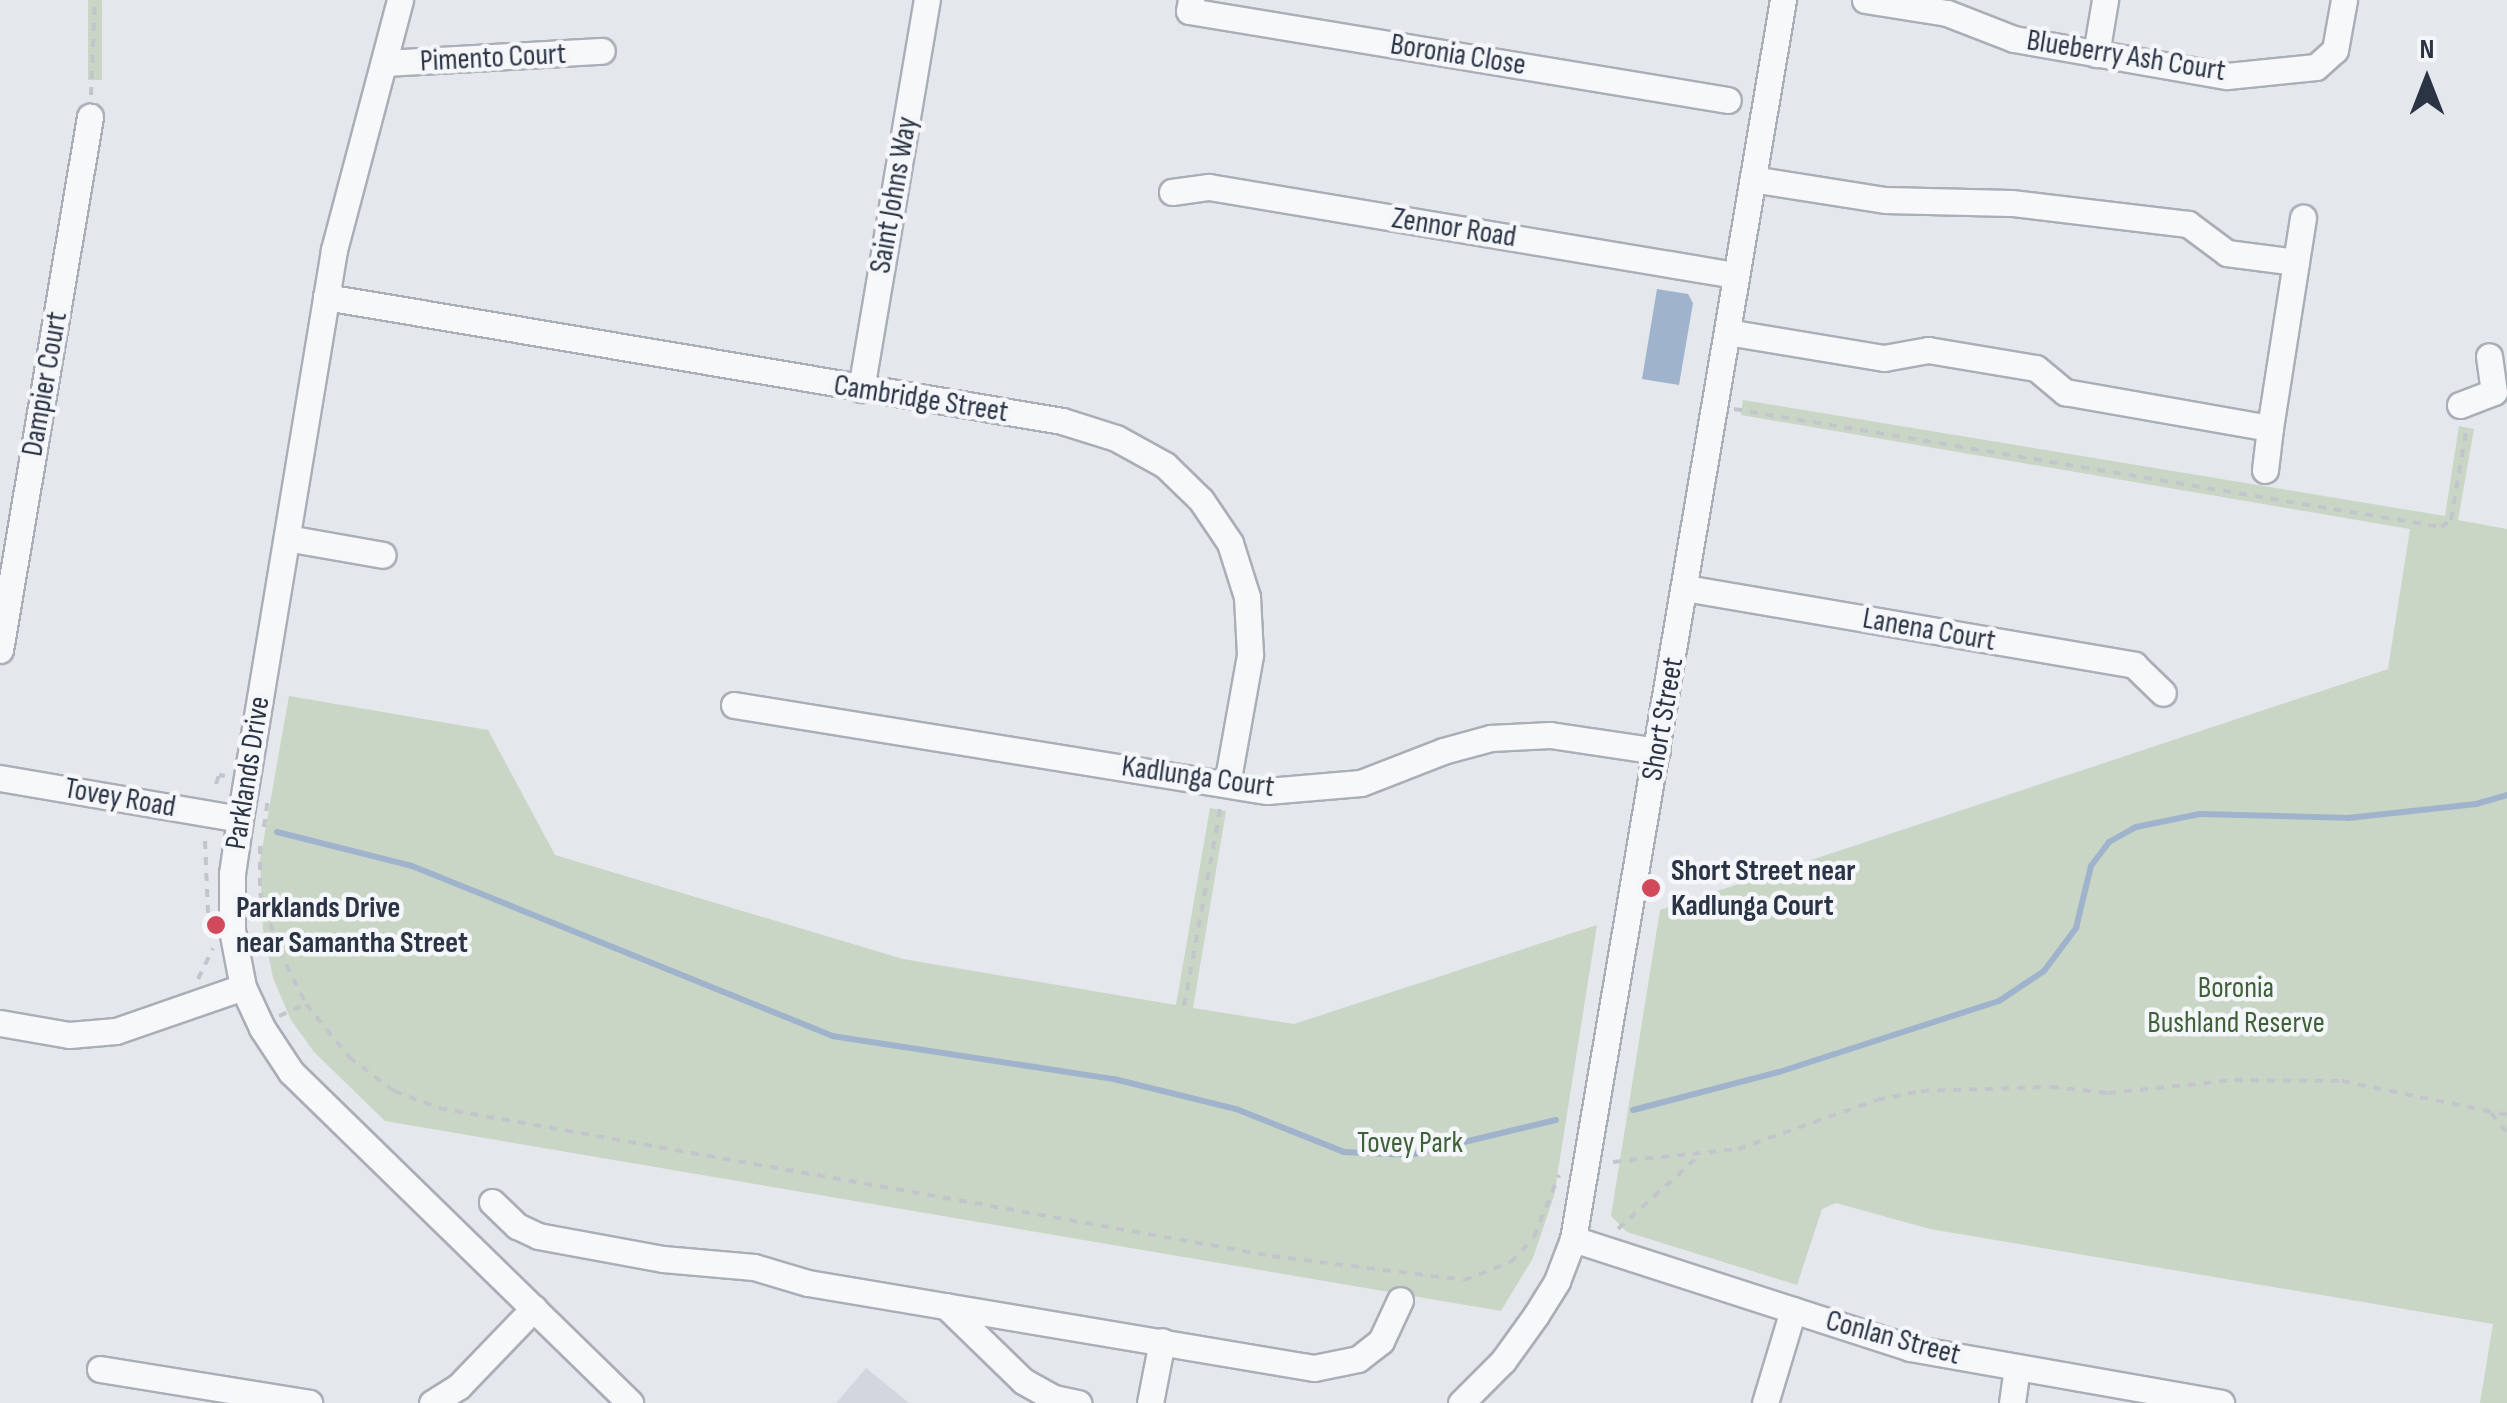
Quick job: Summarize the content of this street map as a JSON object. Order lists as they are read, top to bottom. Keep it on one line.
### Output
{"streets":{"street":["Boronia Close","Blueberry Ash Court","Pimento Court","Saint Johns Way","Zennor Road","Dampier Court","Cambridge Street","Lanena Court","Short Street","Parklands Drive","Kadlunga Court","Tovey Road","Conlan Street"]},"crossings":[["Pimento Court","Parklands Drive"],["Saint Johns Way","Cambridge Street"],["Zennor Road","Short Street"],["Cambridge Street","Parklands Drive"],["Cambridge Street","Kadlunga Court"],["Lanena Court","Short Street"],["Short Street","Kadlunga Court"],["Short Street","Conlan Street"],["Parklands Drive","Tovey Road"]],"parks":["Boronia Bushland Reserve","Tovey Park"],"places":["Short Street near Kadlunga Court","Parklands Drive near Samantha Street"],"north":"top"}
